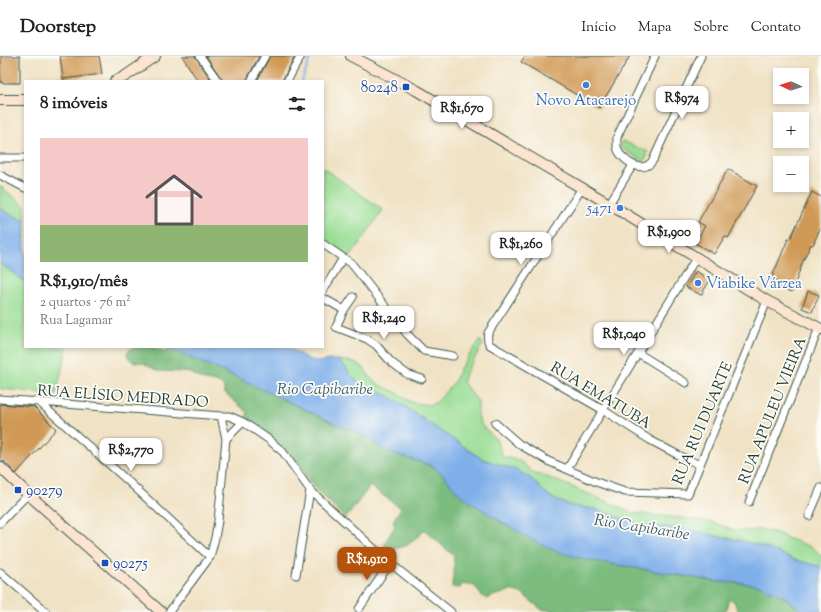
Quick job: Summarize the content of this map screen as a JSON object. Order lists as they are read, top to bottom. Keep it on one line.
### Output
{"streets":{"street":["RUA EMATUBA","RUA ELÍSIO MEDRADO","RUA APULEU VIEIRA","RUA RUI DUARTE"]},"crossings":[["RUA EMATUBA","RUA RUI DUARTE"]],"water":["Rio Capibaribe"],"places":{"other":["Novo Atacarejo","5471","Viabike Várzea"],"transit":["80248","90279","90275"]},"north":"left","page":{"header":"Doorstep","nav":["Início","Mapa","Sobre","Contato"],"map_buttons":["+","−"],"heading":"8 imóveis","price":["R$974","R$1,670","R$1,900","R$1,260","R$1,240","R$1,040","R$2,770","R$1,910"],"list":[{"name":"R$1,910/mês","note":"2 quartos · 76 m² · Rua Lagamar"}]}}
